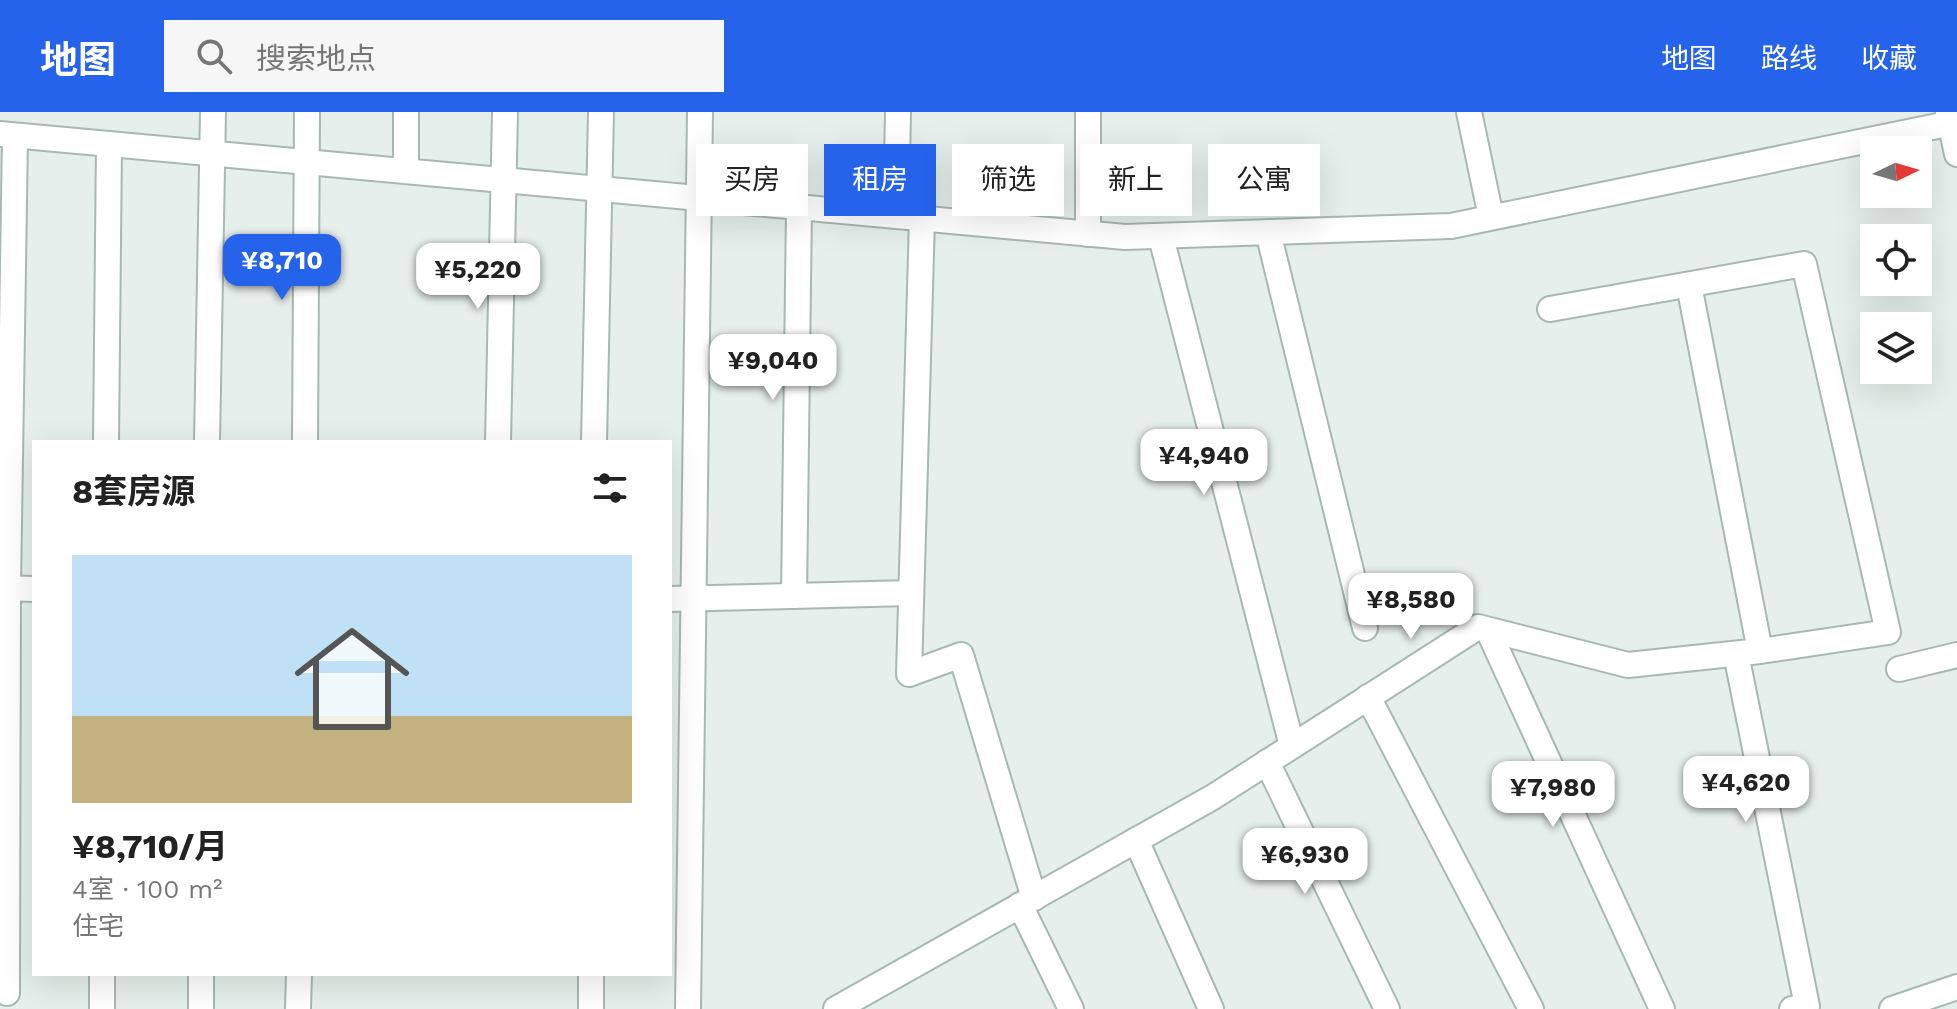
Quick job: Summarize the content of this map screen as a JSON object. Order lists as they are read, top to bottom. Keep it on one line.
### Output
{"north":"right","page":{"header":"地图","search":"搜索地点","nav":["地图","路线","收藏"],"chip":["买房","租房","筛选","新上","公寓"],"price":["¥8,710","¥5,220","¥9,040","¥4,940","¥8,580","¥4,620","¥7,980","¥6,930"],"heading":"8套房源","list":[{"name":"¥8,710/月","note":"4室 · 100 m² · 住宅"}]}}
